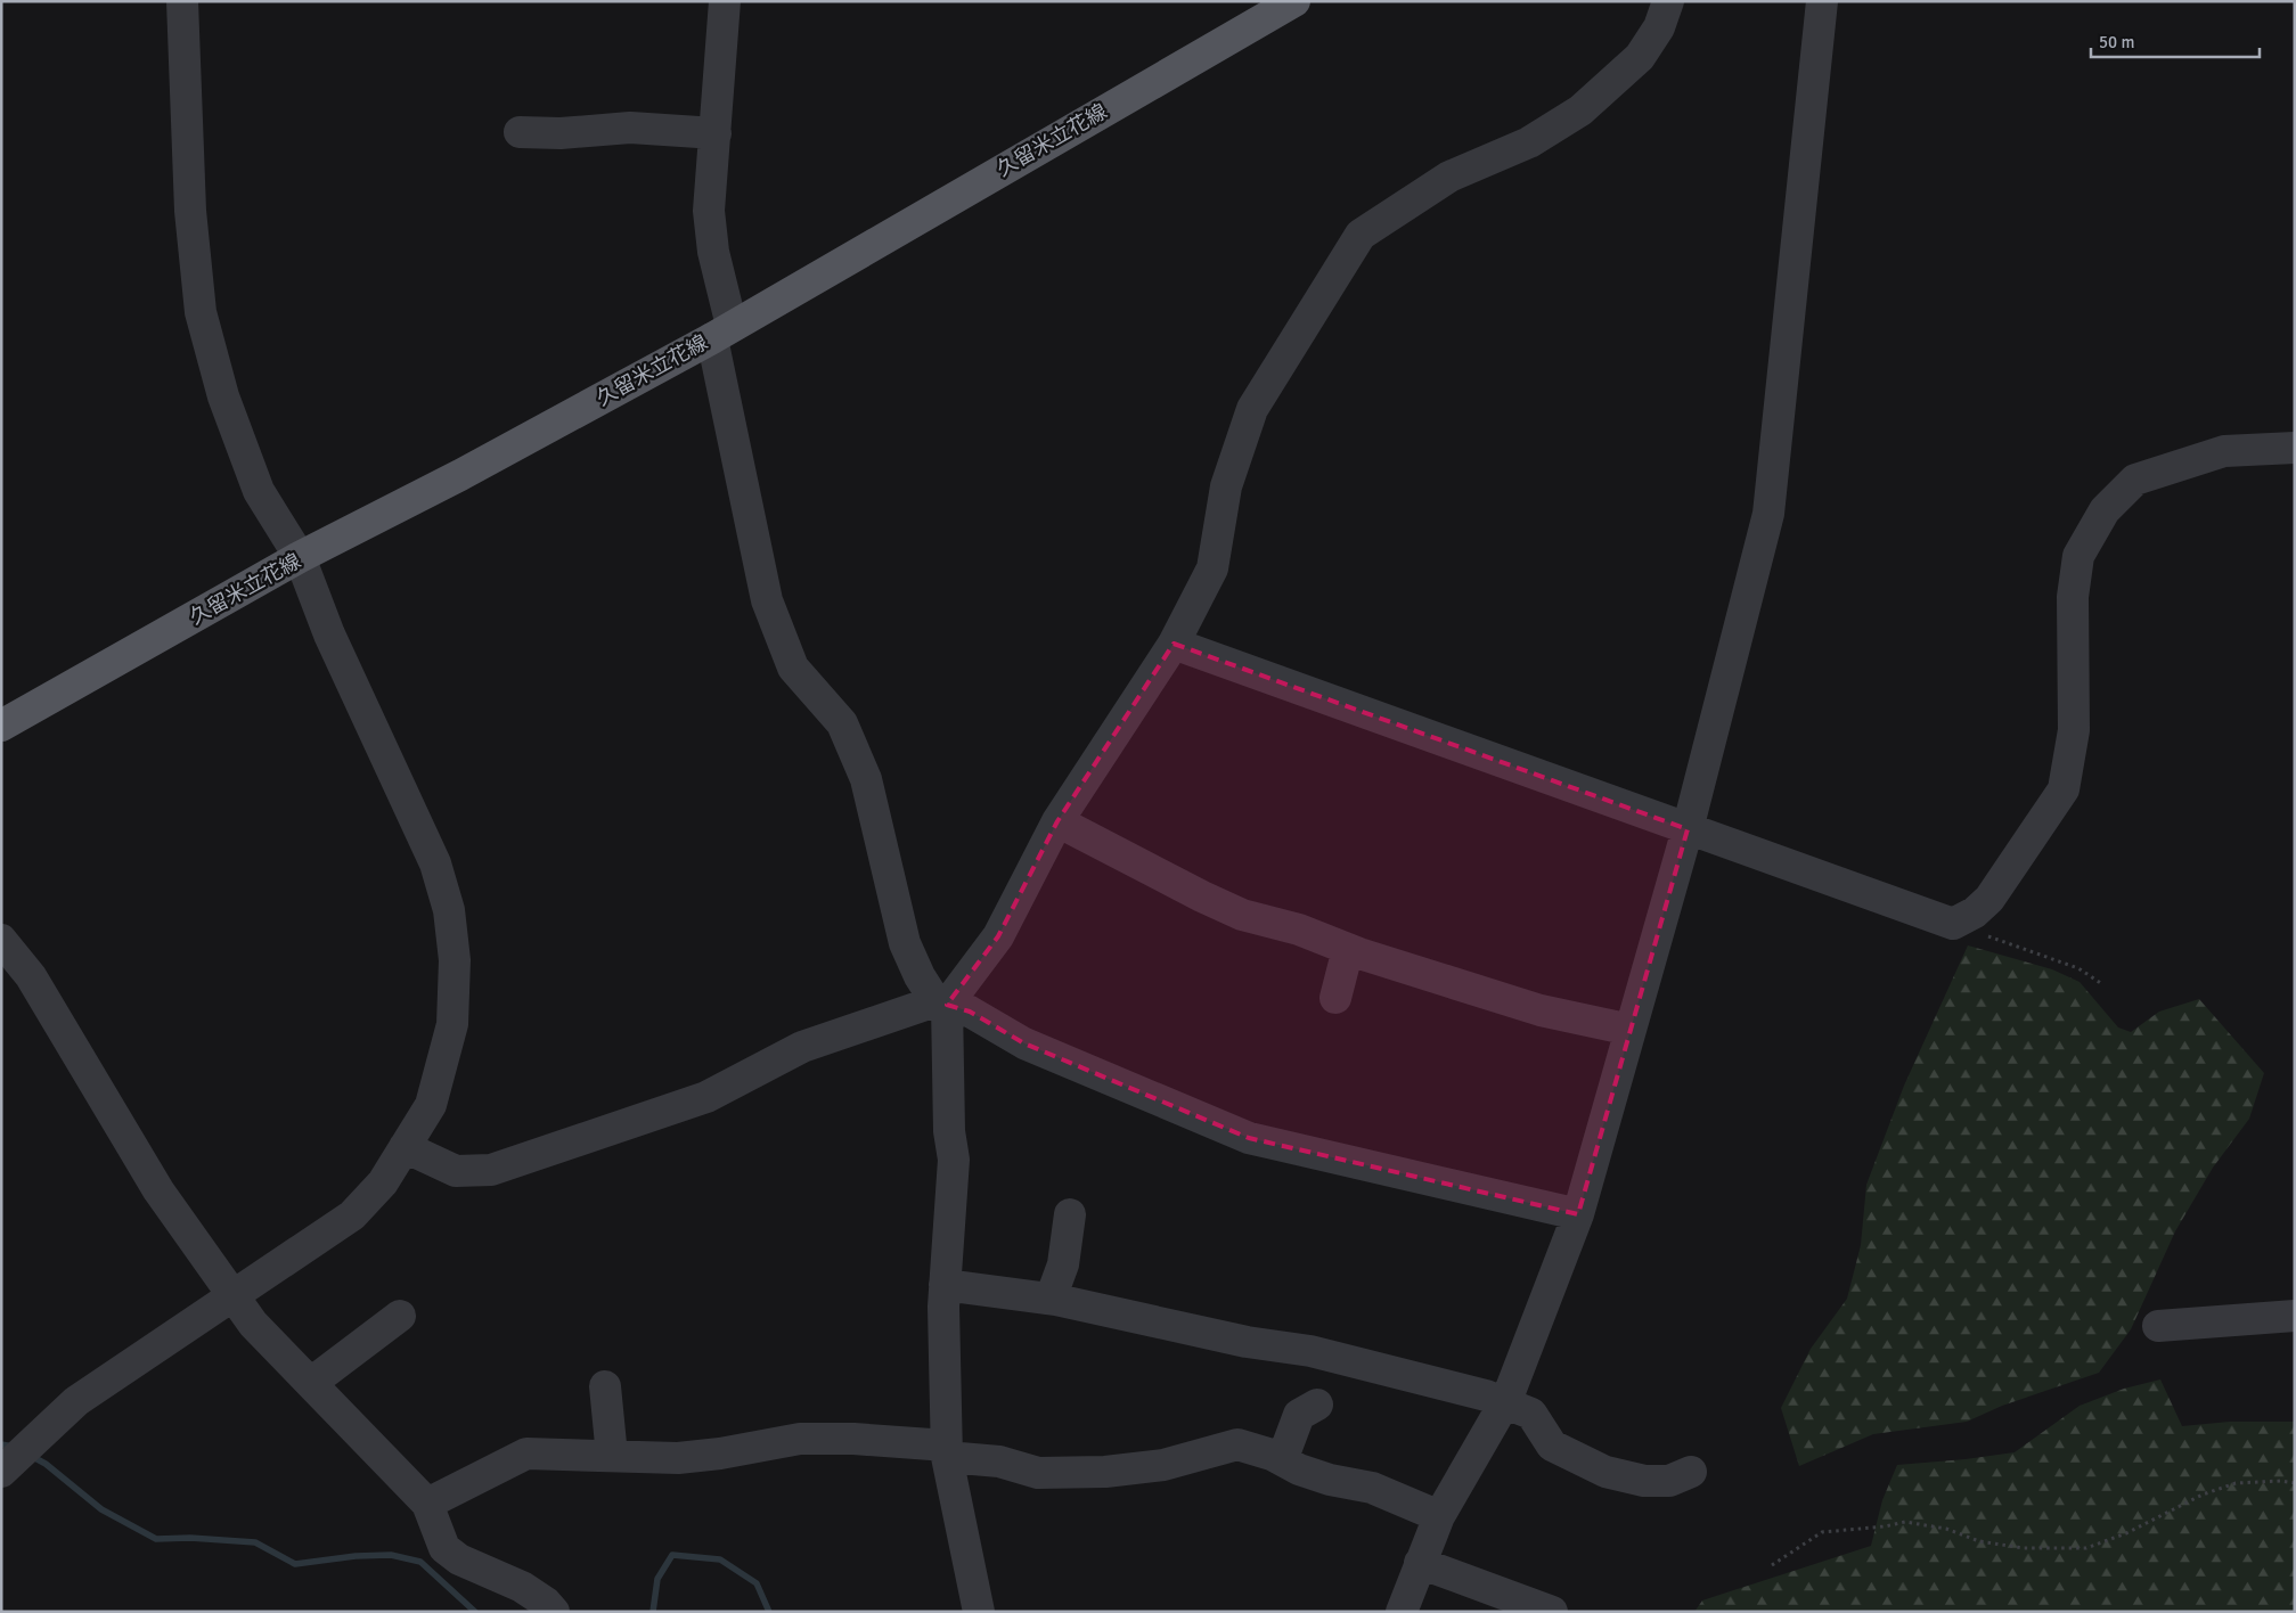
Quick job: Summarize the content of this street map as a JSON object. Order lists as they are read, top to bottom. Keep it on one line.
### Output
{"streets":{"main road":["久留米立花線"]},"scale_bar":"50 m"}
